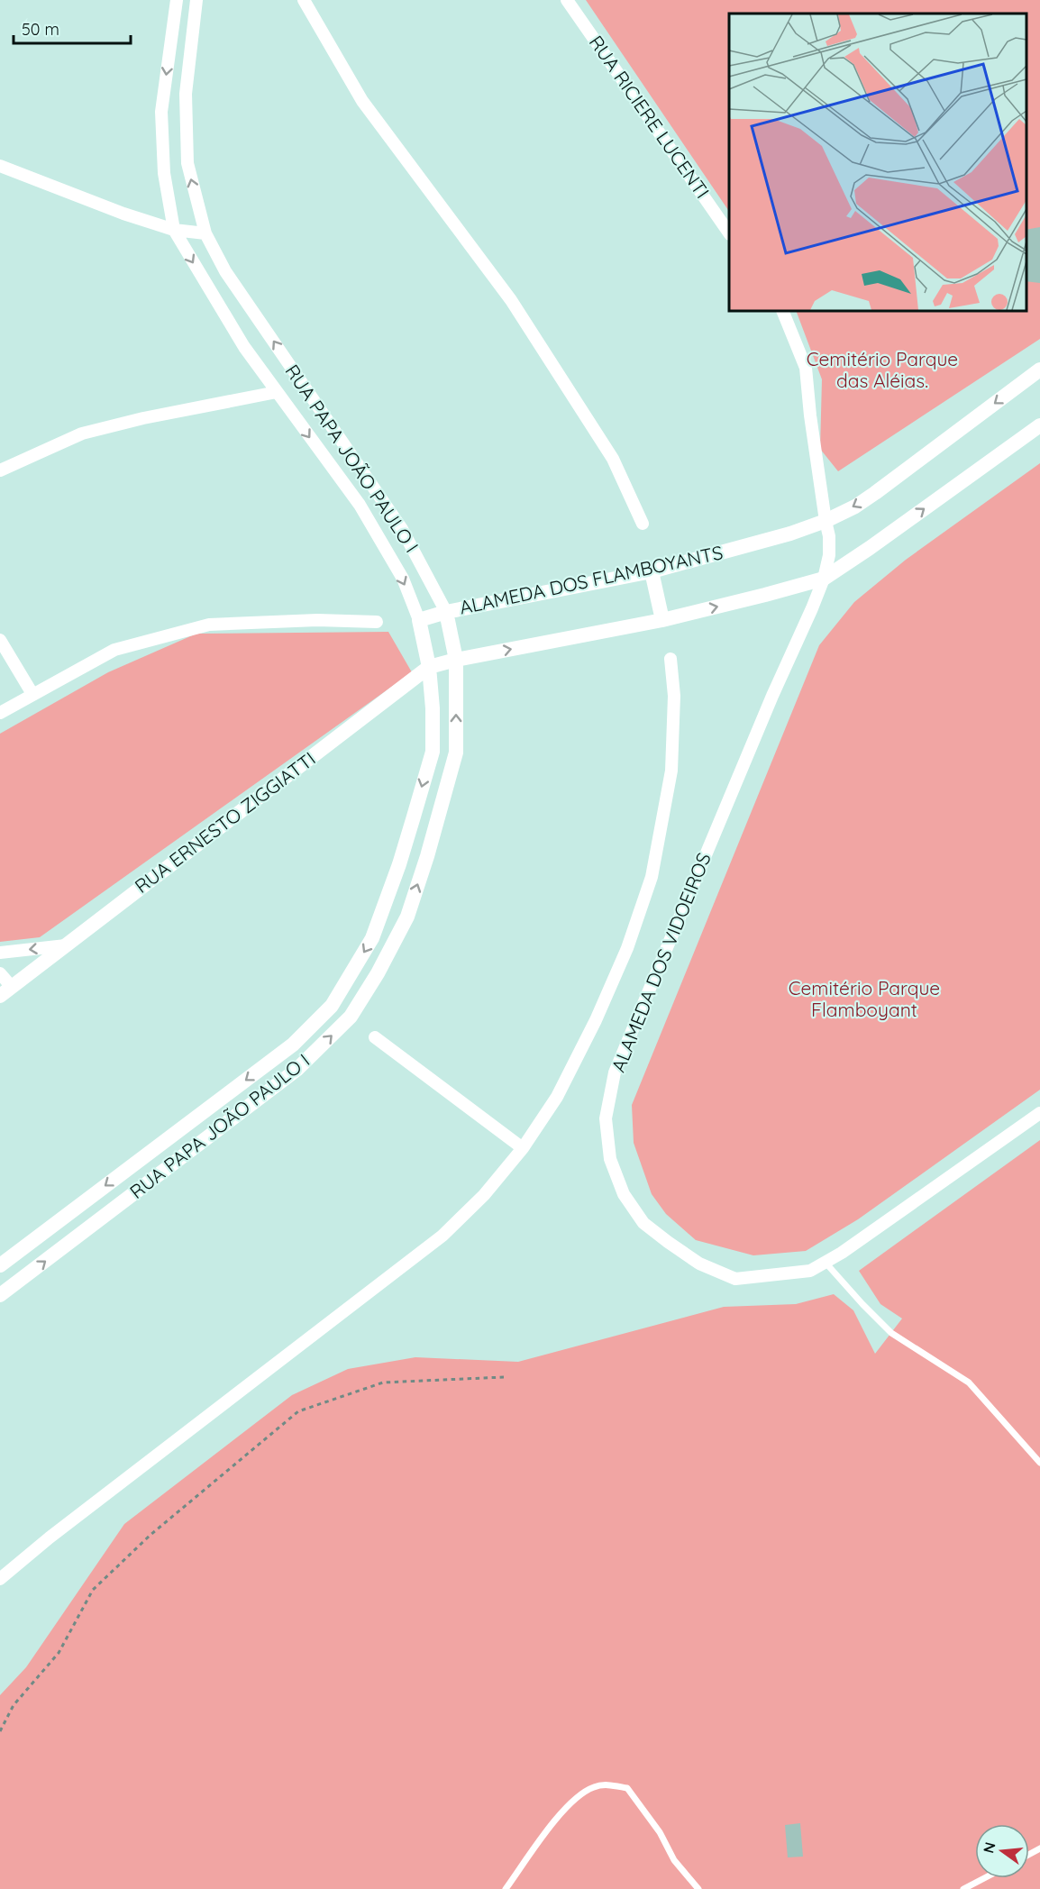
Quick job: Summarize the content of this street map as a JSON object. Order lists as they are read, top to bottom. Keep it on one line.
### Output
{"streets":{"street":["RUA RICIERE LUCENTI","RUA PAPA JOÃO PAULO I","ALAMEDA DOS FLAMBOYANTS","RUA ERNESTO ZIGGIATTI","ALAMEDA DOS VIDOEIROS"]},"crossings":[["RUA PAPA JOÃO PAULO I","ALAMEDA DOS FLAMBOYANTS"],["RUA PAPA JOÃO PAULO I","RUA ERNESTO ZIGGIATTI"],["ALAMEDA DOS FLAMBOYANTS","ALAMEDA DOS VIDOEIROS"]],"parks":["Cemitério Parque das Aléias.","Cemitério Parque Flamboyant"],"scale_bar":"50 m","north":"left"}
